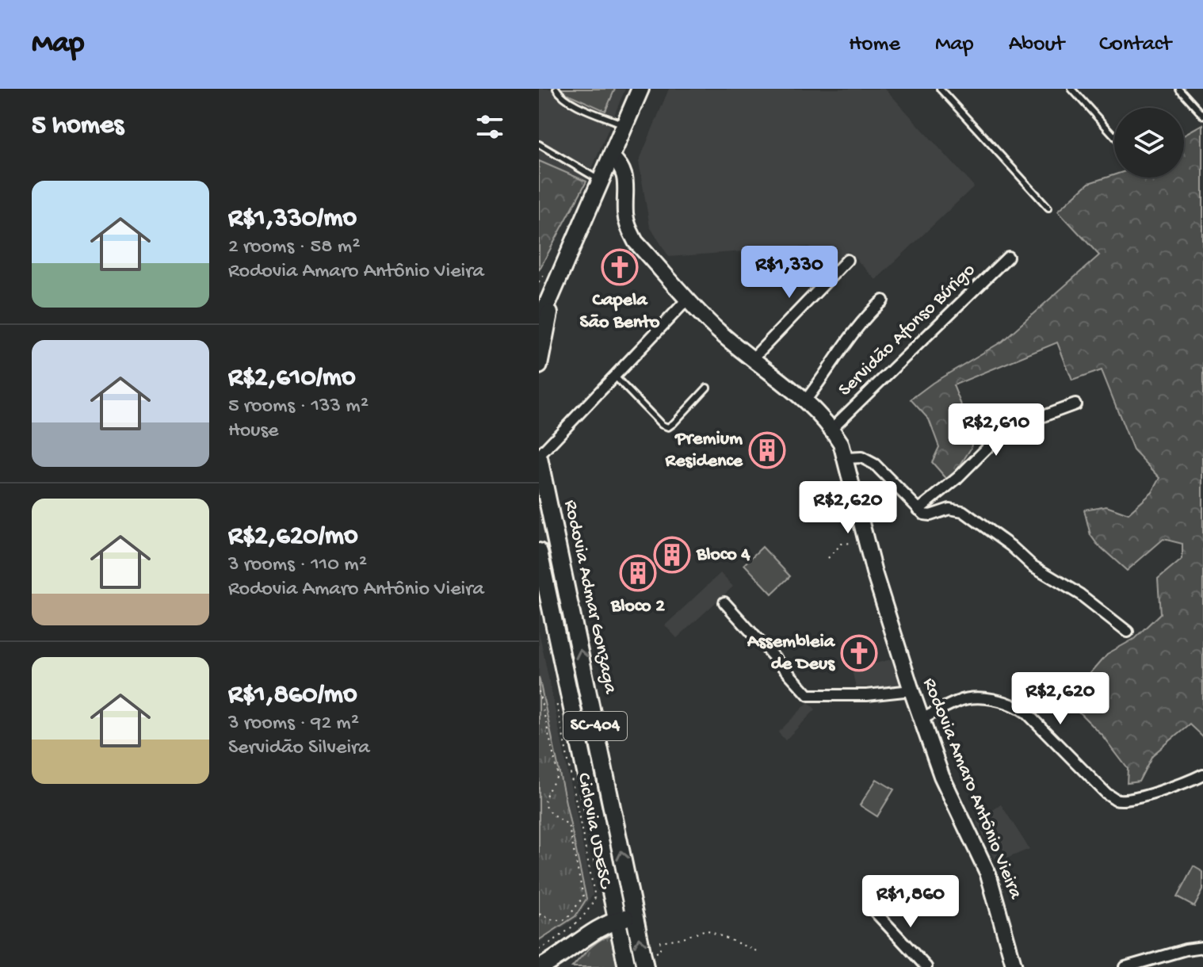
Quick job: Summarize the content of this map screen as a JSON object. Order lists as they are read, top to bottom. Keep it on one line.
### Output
{"streets":{"main road":["Rodovia Admar Gonzaga","SC-404","Rodovia Amaro Antônio Vieira"],"street":["Servidão Afonso Búrigo"],"path":["Ciclovia UDESC"]},"crossings":[["Servidão Afonso Búrigo","Rodovia Amaro Antônio Vieira"]],"places":{"church":["Capela São Bento","Assembleia de Deus"],"building":["Premium Residence","Bloco 4","Bloco 2"]},"page":{"header":"Map","nav":["Home","Map","About","Contact"],"heading":"5 homes","list":[{"name":"R$1,330/mo","note":"2 rooms · 58 m² · Rodovia Amaro Antônio Vieira"},{"name":"R$2,610/mo","note":"5 rooms · 133 m² · House"},{"name":"R$2,620/mo","note":"3 rooms · 110 m² · Rodovia Amaro Antônio Vieira"},{"name":"R$1,860/mo","note":"3 rooms · 92 m² · Servidão Silveira"}],"price":["R$1,330","R$2,610","R$2,620","R$2,620","R$1,860"]}}
